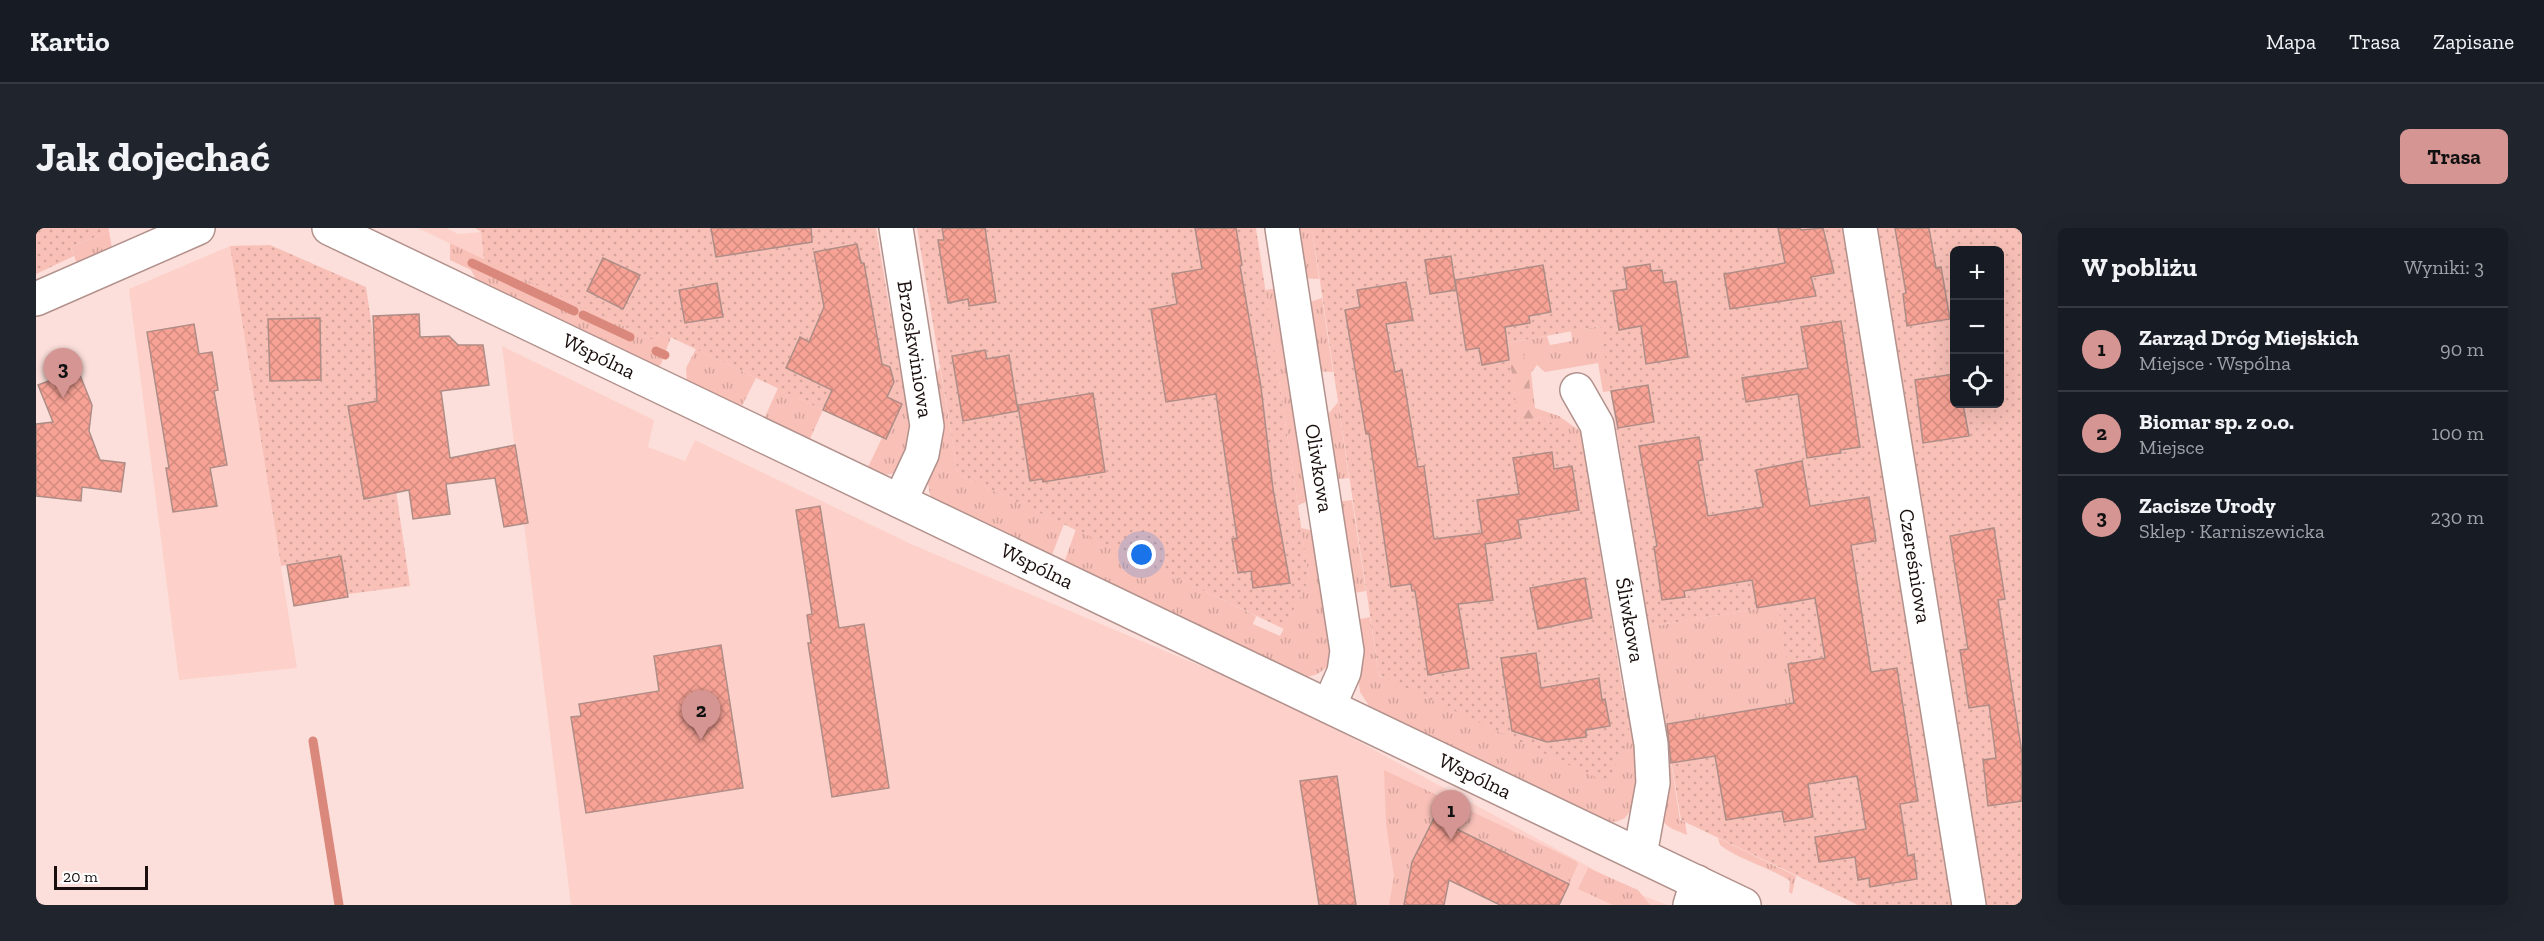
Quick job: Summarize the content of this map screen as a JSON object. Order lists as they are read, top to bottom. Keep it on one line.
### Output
{"streets":{"street":["Brzoskwiniowa","Wspólna","Oliwkowa","Czereśniowa","Śliwkowa"]},"crossings":[["Brzoskwiniowa","Wspólna"],["Wspólna","Oliwkowa"],["Wspólna","Śliwkowa"]],"scale_bar":"20 m","page":{"header":"Kartio","nav":["Mapa","Trasa","Zapisane"],"buttons":"Trasa","title":"Jak dojechać","heading":["W pobliżu","Wyniki: 3"],"map_buttons":["+","−"],"list":[{"mark":"1","name":"Zarząd Dróg Miejskich","note":"Miejsce · Wspólna","value":"90 m"},{"mark":"2","name":"Biomar sp. z o.o.","note":"Miejsce","value":"100 m"},{"mark":"3","name":"Zacisze Urody","note":"Sklep · Karniszewicka","value":"230 m"}],"pins":["3","2","1"],"scale":"20 m"}}
